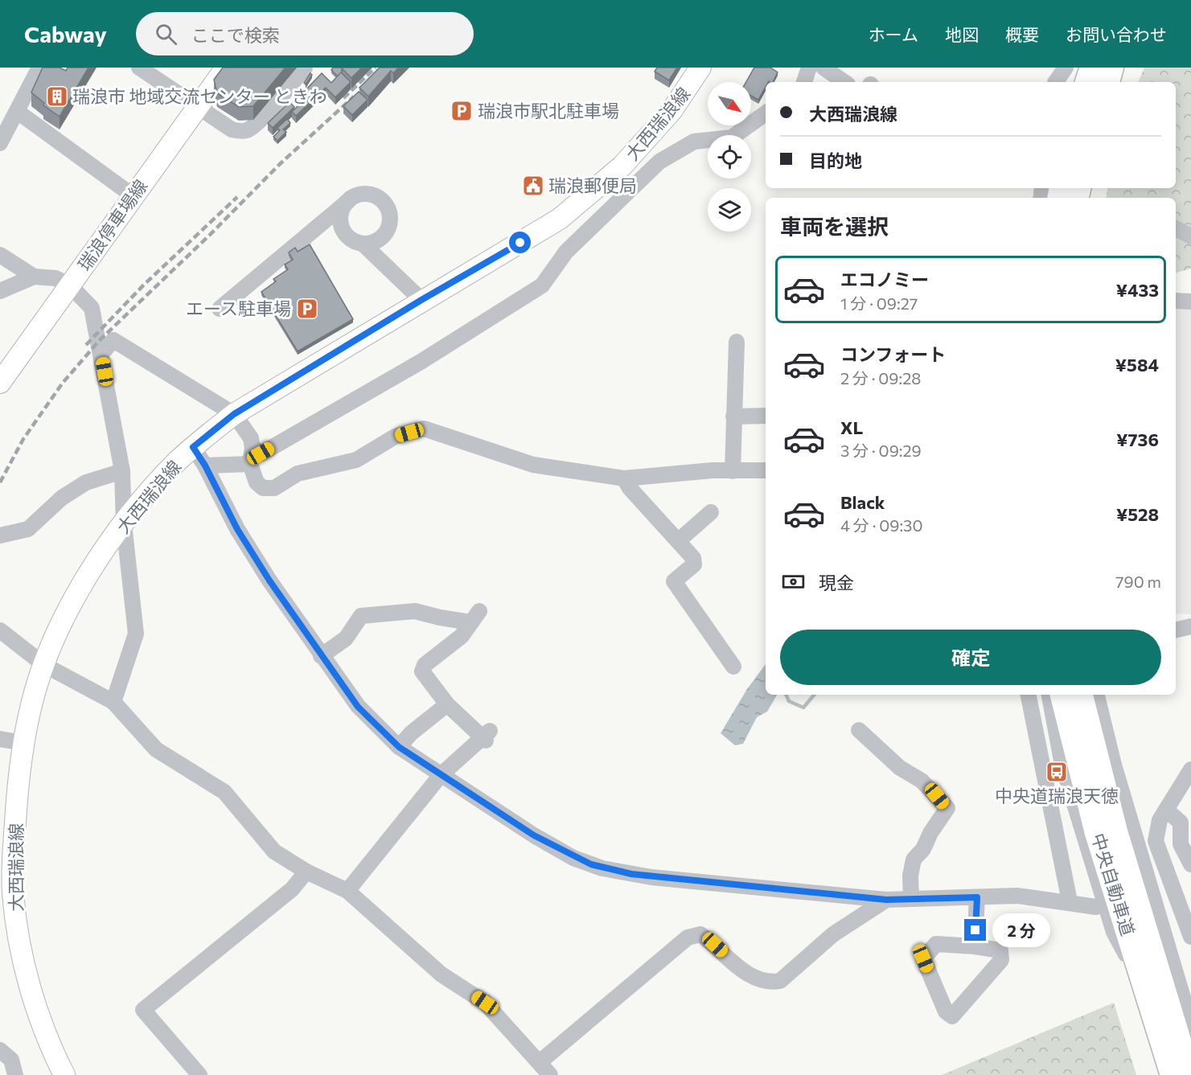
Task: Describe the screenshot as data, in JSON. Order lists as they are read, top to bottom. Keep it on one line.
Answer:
{"streets":{"highway":["中央自動車道"],"main road":["大西瑞浪線","瑞浪停車場線"]},"places":{"building":["瑞浪市 地域交流センター ときわ"],"parking":["瑞浪市駅北駐車場","エース駐車場"],"public building":["瑞浪郵便局"],"bus stop":["中央道瑞浪天徳"]},"north":"bottom right","page":{"header":"Cabway","search":"ここで検索","nav":["ホーム","地図","概要","お問い合わせ"],"banner":["大西瑞浪線","目的地"],"heading":"車両を選択","list":[{"name":"エコノミー","note":"1 分 · 09:27","value":"¥433"},{"name":"コンフォート","note":"2 分 · 09:28","value":"¥584"},{"name":"XL","note":"3 分 · 09:29","value":"¥736"},{"name":"Black","note":"4 分 · 09:30","value":"¥528"}],"pay":["現金","790 m"],"buttons":"確定","bubble":"2 分"}}
